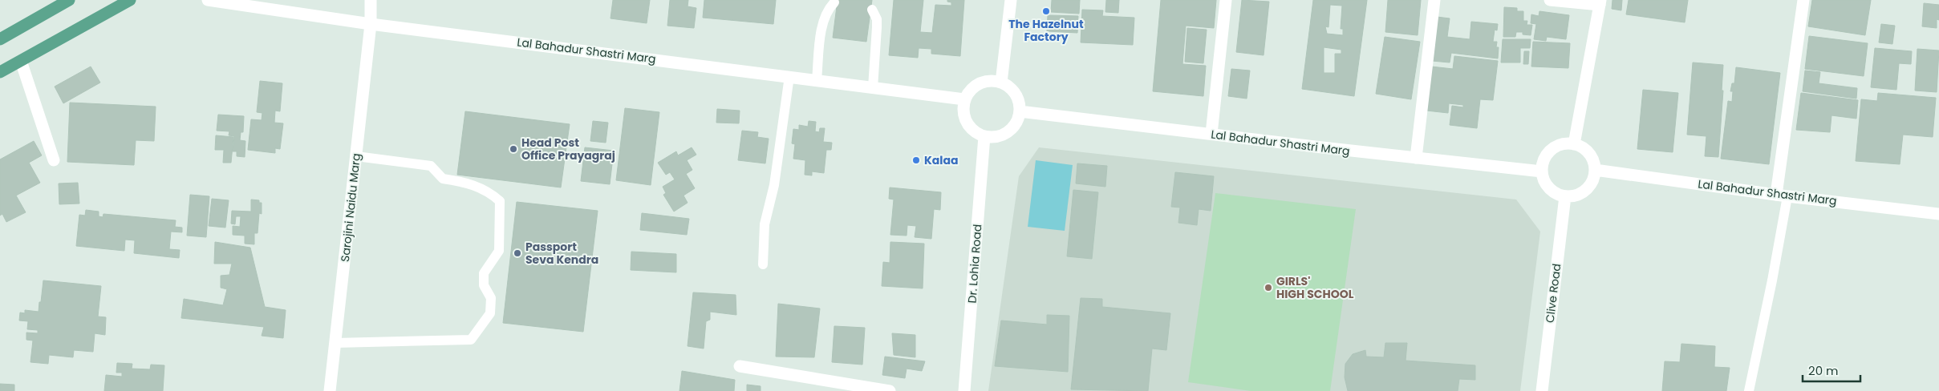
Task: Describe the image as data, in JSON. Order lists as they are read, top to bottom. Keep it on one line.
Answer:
{"streets":{"street":["Lal Bahadur Shastri Marg","Sarojini Naidu Marg","Dr. Lohia Road","Clive Road"]},"crossings":[["Lal Bahadur Shastri Marg","Sarojini Naidu Marg"],["Lal Bahadur Shastri Marg","Dr. Lohia Road"],["Lal Bahadur Shastri Marg","Clive Road"]],"places":["The Hazelnut Factory","Head Post Office Prayagraj","Kalaa","Passport Seva Kendra","GIRLS' HIGH SCHOOL"],"scale_bar":"20 m"}
